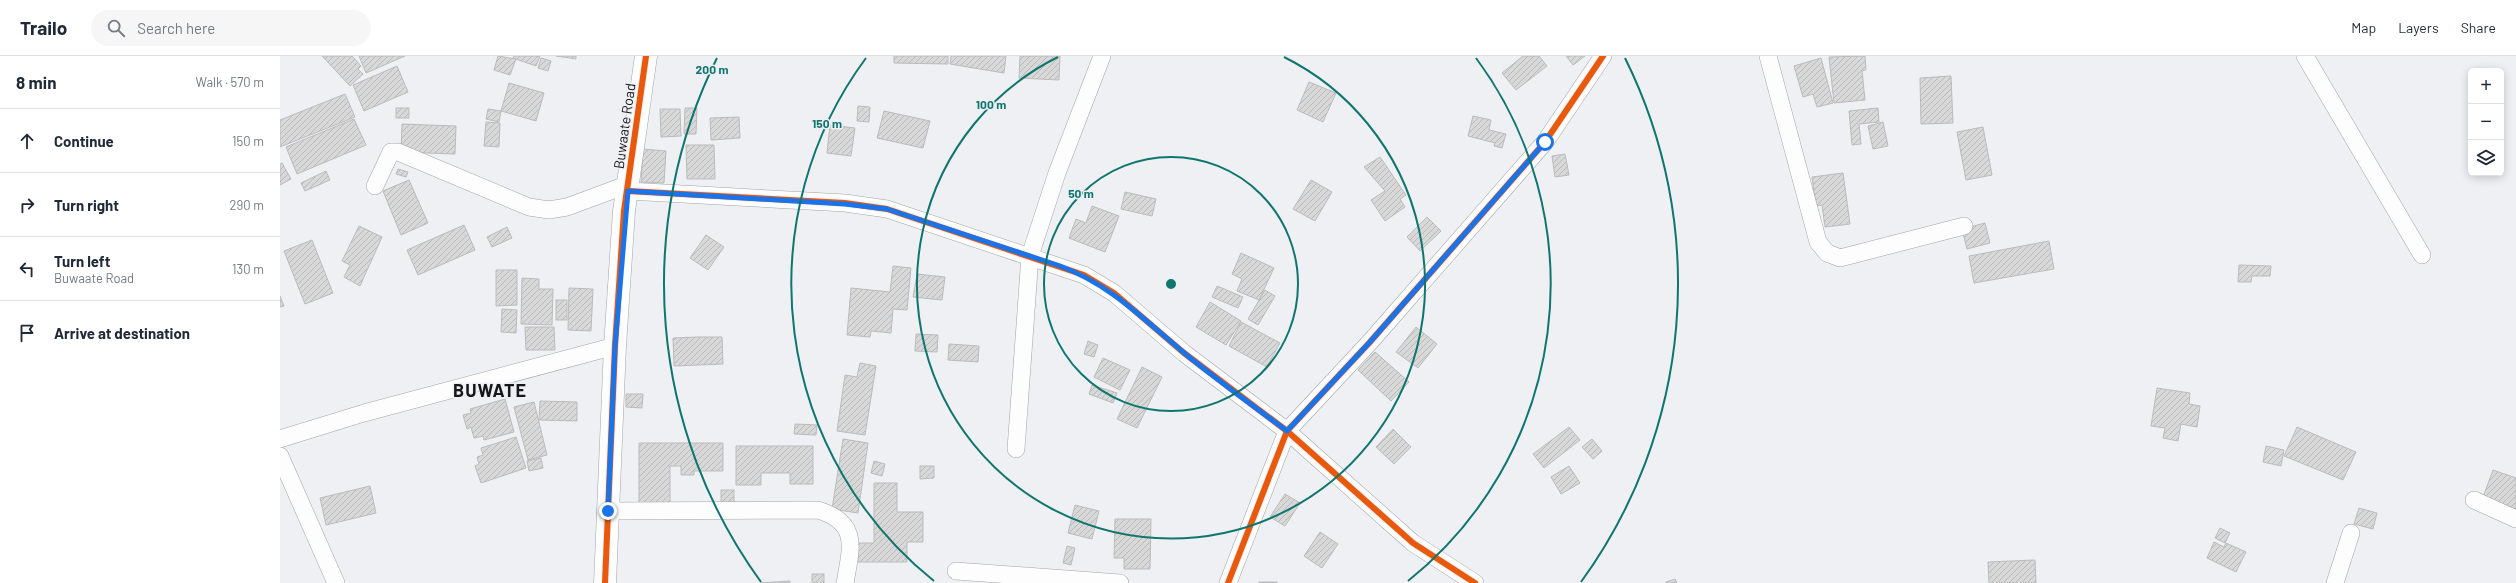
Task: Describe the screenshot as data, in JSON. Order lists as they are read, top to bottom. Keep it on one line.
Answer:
{"streets":{"street":["Buwaate Road"]},"districts":["BUWATE"],"page":{"header":"Trailo","search":"Search here","nav":["Map","Layers","Share"],"heading":["8 min","Walk · 570 m"],"map_buttons":["+","−"],"list":[["Continue","150 m"],["Turn right","290 m"],["Turn left","Buwaate Road","130 m"],"Arrive at destination"]},"rings":["200 m","100 m","150 m","50 m"]}
